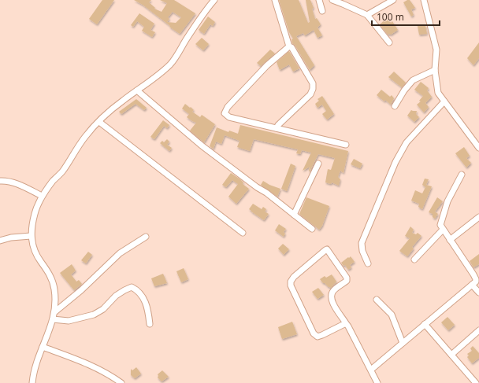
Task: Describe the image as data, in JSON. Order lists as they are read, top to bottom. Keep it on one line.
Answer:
{"scale_bar":"100 m"}
